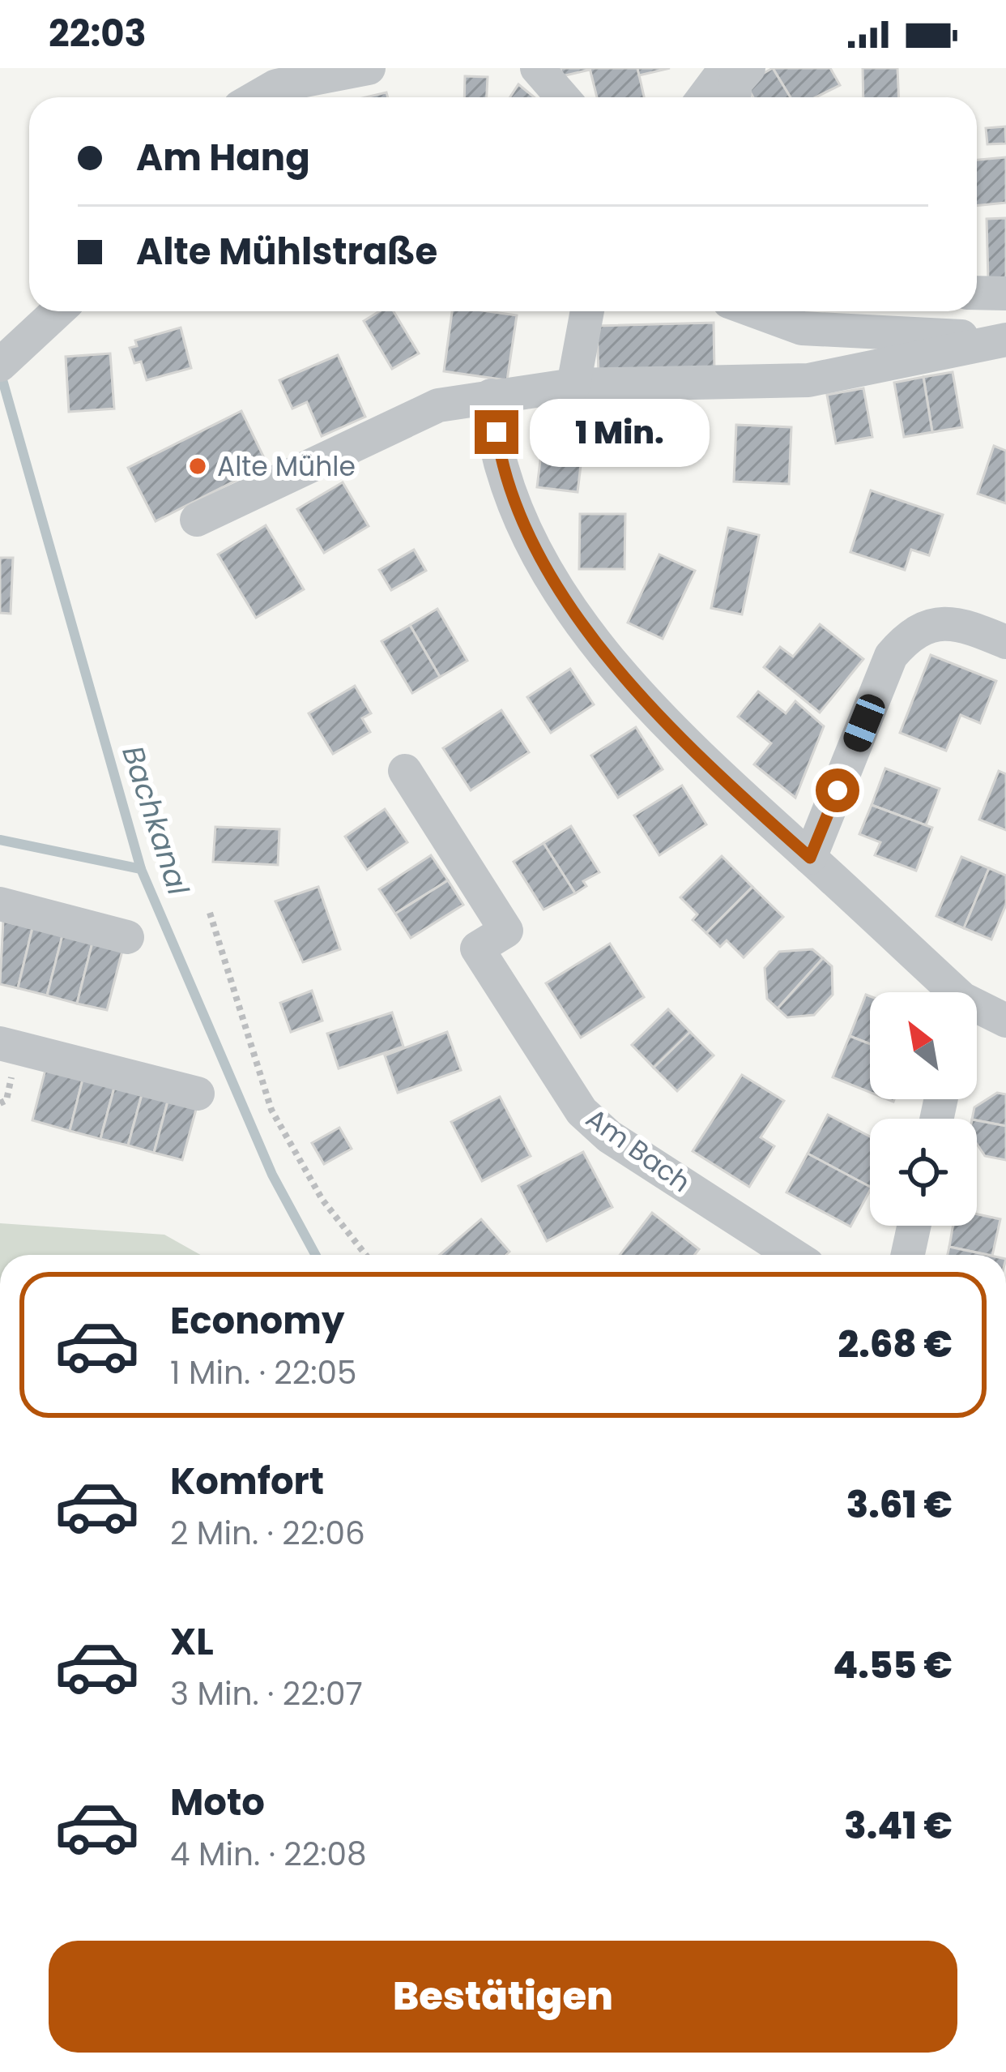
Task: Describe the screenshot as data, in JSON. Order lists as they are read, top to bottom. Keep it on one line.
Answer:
{"streets":{"street":["Am Bach"]},"water":["Bachkanal"],"places":["Alte Mühle"],"north":"top left","page":{"status":"22:03","banner":["Am Hang","Alte Mühlstraße"],"bubble":"1 Min.","list":[{"name":"Economy","note":"1 Min. · 22:05","value":"2.68 €"},{"name":"Komfort","note":"2 Min. · 22:06","value":"3.61 €"},{"name":"XL","note":"3 Min. · 22:07","value":"4.55 €"},{"name":"Moto","note":"4 Min. · 22:08","value":"3.41 €"}],"buttons":"Bestätigen"}}
